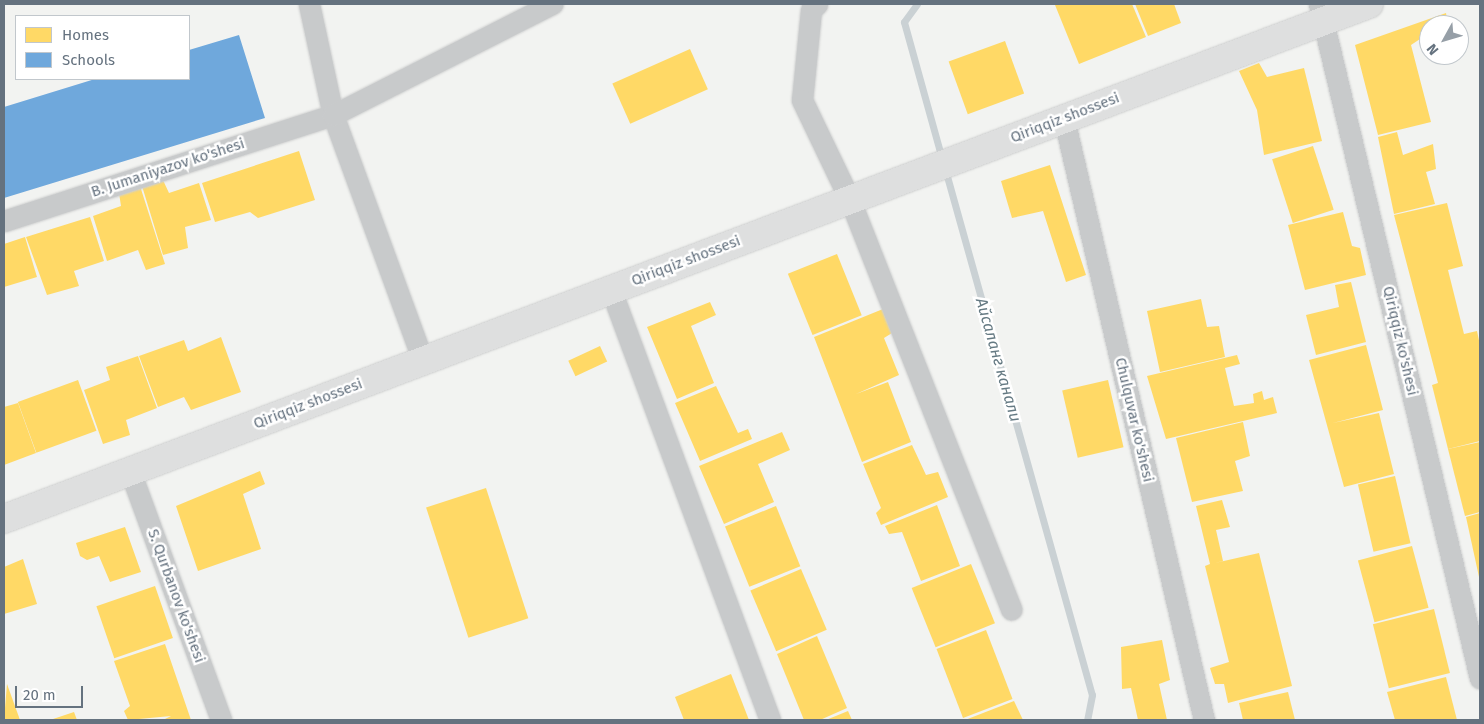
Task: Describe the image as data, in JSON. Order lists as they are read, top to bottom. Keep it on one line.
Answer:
{"streets":{"main road":["Qiriqqiz shossesi"],"street":["B. Jumaniyazov ko'shesi","Qiriqqiz ko'shesi","Chulquvar ko'shesi","S. Qurbanov ko'shesi"]},"crossings":[["Qiriqqiz shossesi","Qiriqqiz ko'shesi"],["Qiriqqiz shossesi","Chulquvar ko'shesi"],["Qiriqqiz shossesi","S. Qurbanov ko'shesi"]],"water":["Айсаланг канали"],"legend":["Homes","Schools"],"scale_bar":"20 m","north":"bottom left"}
